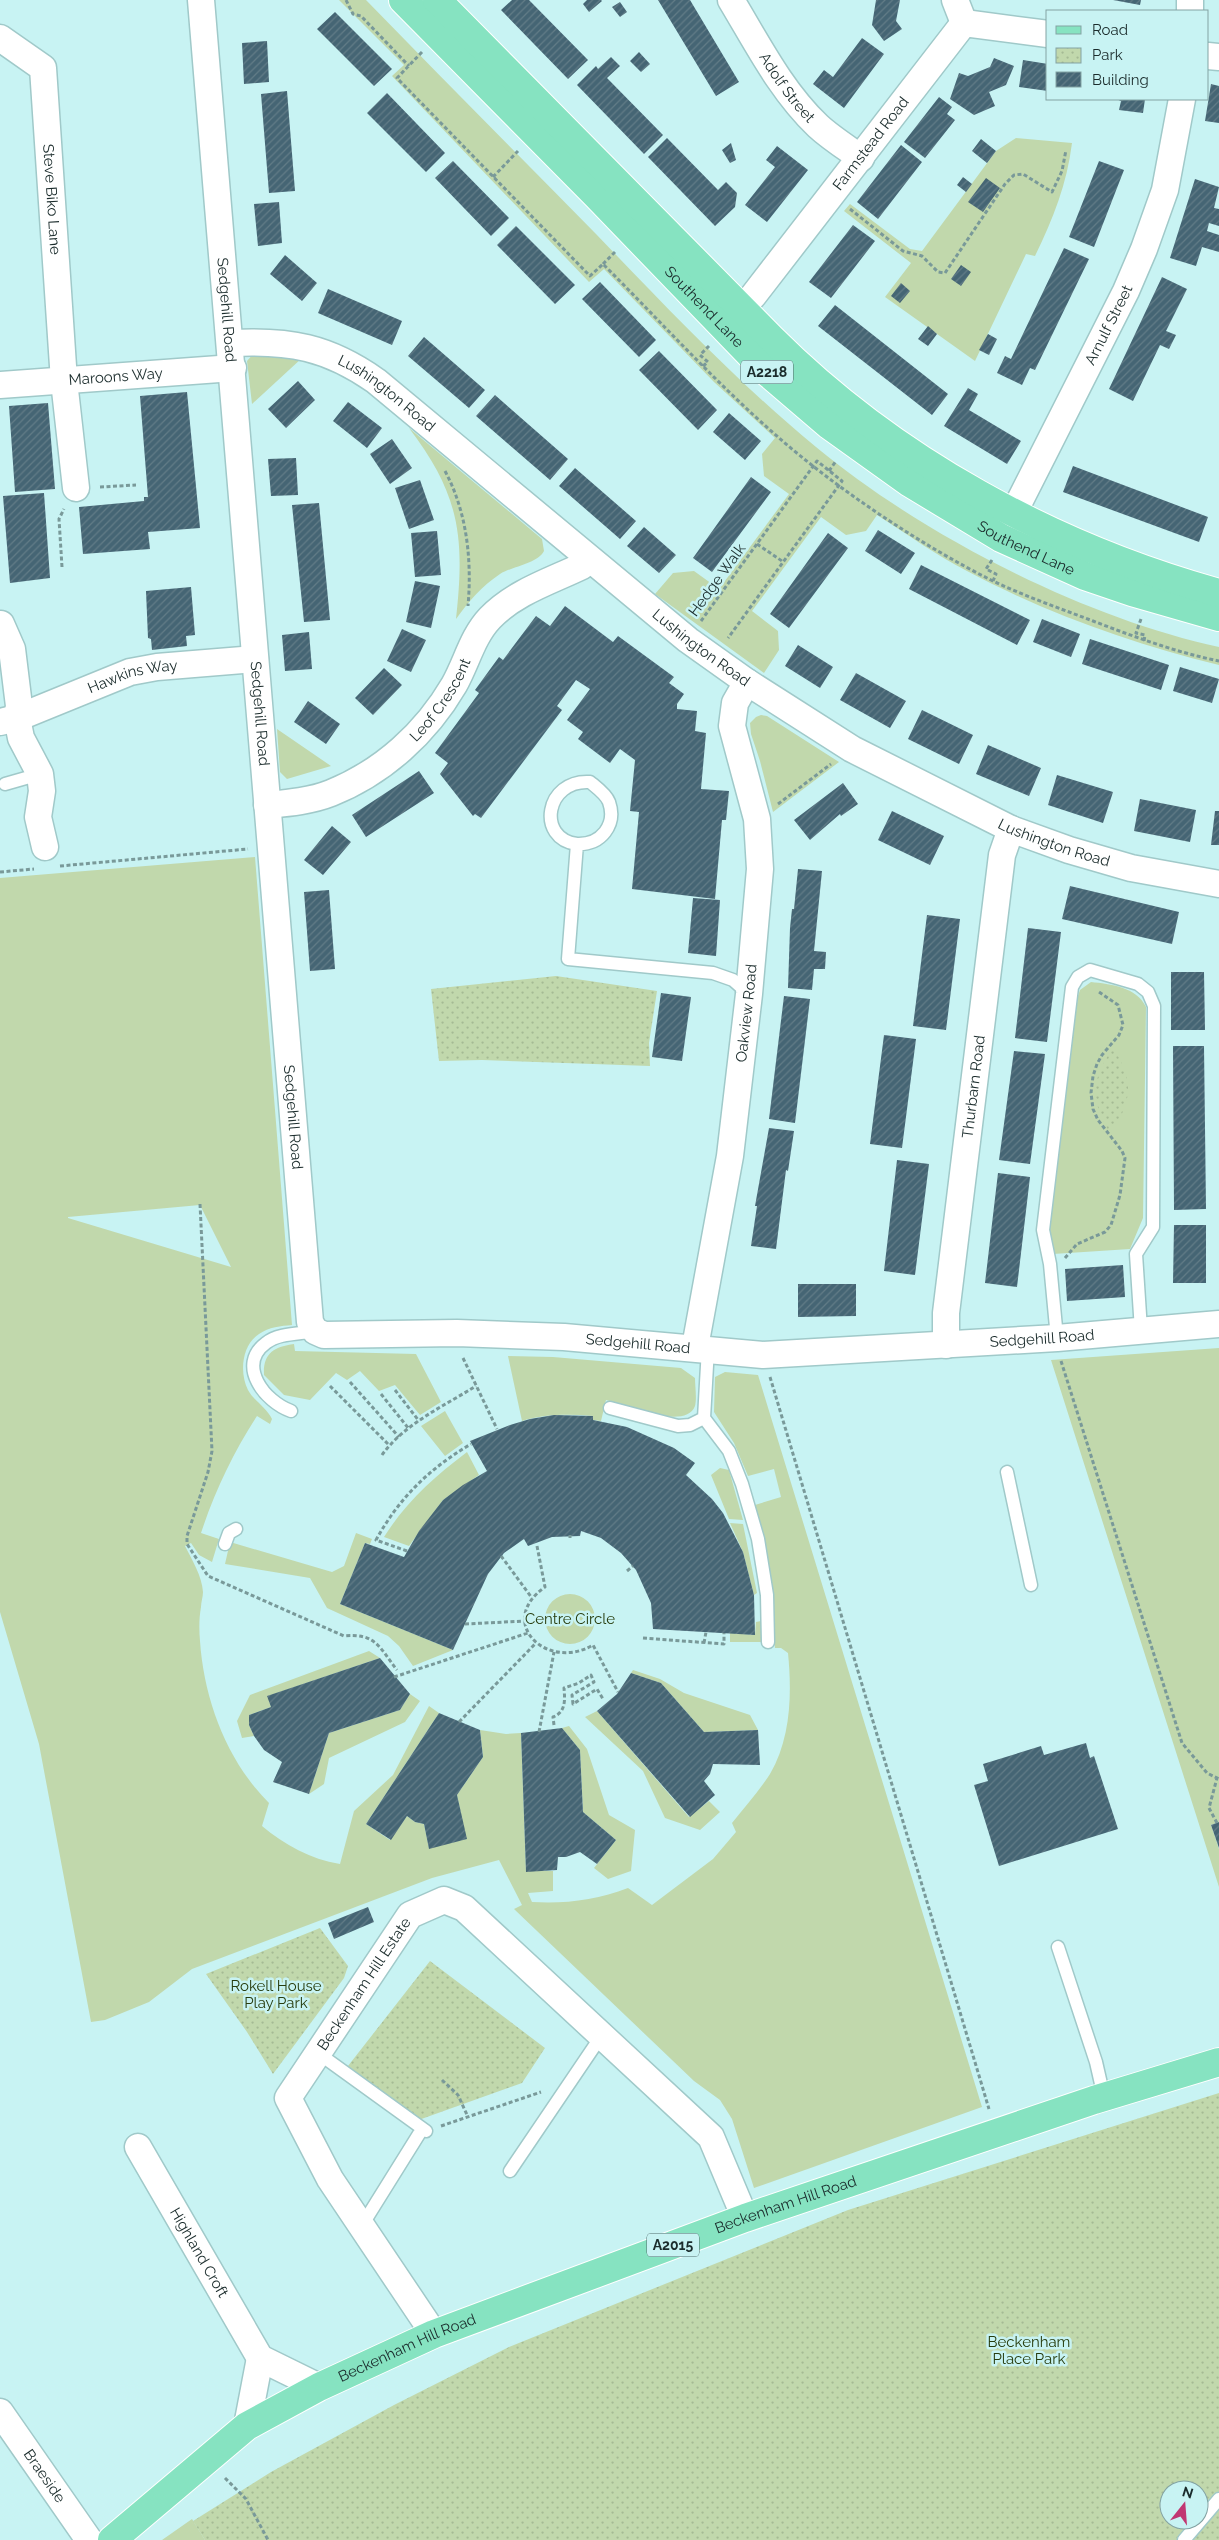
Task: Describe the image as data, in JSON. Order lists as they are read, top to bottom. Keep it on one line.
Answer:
{"streets":{"main road":["Southend Lane","A2218","Beckenham Hill Road","A2015"],"street":["Adolf Street","Farmstead Road","Steve Biko Lane","Sedgehill Road","Arnulf Street","Maroons Way","Lushington Road","Hawkins Way","Leof Crescent","Oakview Road","Thurbarn Road","Beckenham Hill Estate","Highland Croft","Braeside"],"path":["Hedge Walk"]},"crossings":[["Adolf Street","Farmstead Road"],["Farmstead Road","Southend Lane"],["Steve Biko Lane","Maroons Way"],["Southend Lane","Arnulf Street"],["Sedgehill Road","Maroons Way"],["Sedgehill Road","Lushington Road"],["Sedgehill Road","Hawkins Way"],["Sedgehill Road","Leof Crescent"],["Sedgehill Road","Oakview Road"],["Sedgehill Road","Thurbarn Road"],["Maroons Way","Lushington Road"],["Lushington Road","Leof Crescent"],["Lushington Road","Oakview Road"],["Lushington Road","Thurbarn Road"],["Beckenham Hill Estate","Beckenham Hill Road"]],"parks":["Centre Circle","Rokell House Play Park","Beckenham Place Park"],"legend":["Road","Park","Building"],"north":"top"}
